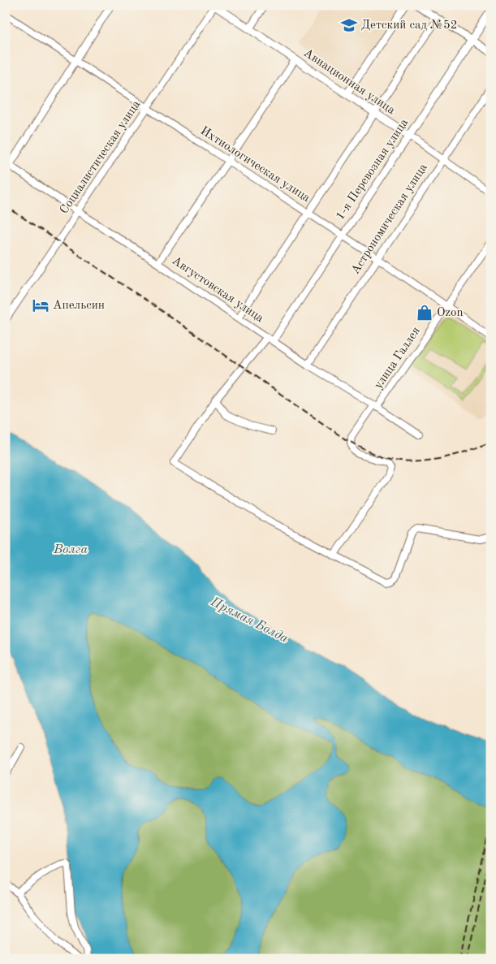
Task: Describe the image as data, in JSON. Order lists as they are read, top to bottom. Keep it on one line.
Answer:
{"streets":{"main road":["Авиационная улица","1-я Перевозная улица"],"street":["Социалистическая улица","Ихтиологическая улица","Астрономическая улица","Августовская улица","улица Галлея"]},"crossings":[["Авиационная улица","Социалистическая улица"],["Авиационная улица","1-я Перевозная улица"],["Авиационная улица","Астрономическая улица"],["Социалистическая улица","Ихтиологическая улица"],["Социалистическая улица","Августовская улица"],["Ихтиологическая улица","1-я Перевозная улица"],["Ихтиологическая улица","Астрономическая улица"],["Ихтиологическая улица","улица Галлея"],["1-я Перевозная улица","Августовская улица"],["1-я Перевозная улица","улица Галлея"],["Астрономическая улица","Августовская улица"],["Августовская улица","улица Галлея"]],"water":["Волга","Прямая Болда"],"places":{"school or university":["Детский сад №52"],"hotel":["Апельсин"],"shop":["Ozon"]}}
